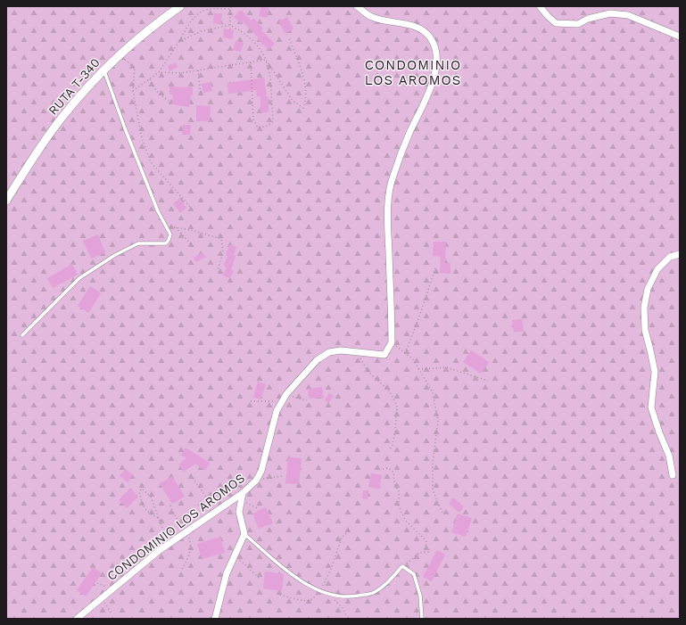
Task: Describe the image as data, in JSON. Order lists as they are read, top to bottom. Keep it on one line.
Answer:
{"streets":{"street":["RUTA T-340","CONDOMINIO LOS AROMOS"]},"districts":["CONDOMINIO LOS AROMOS"]}
